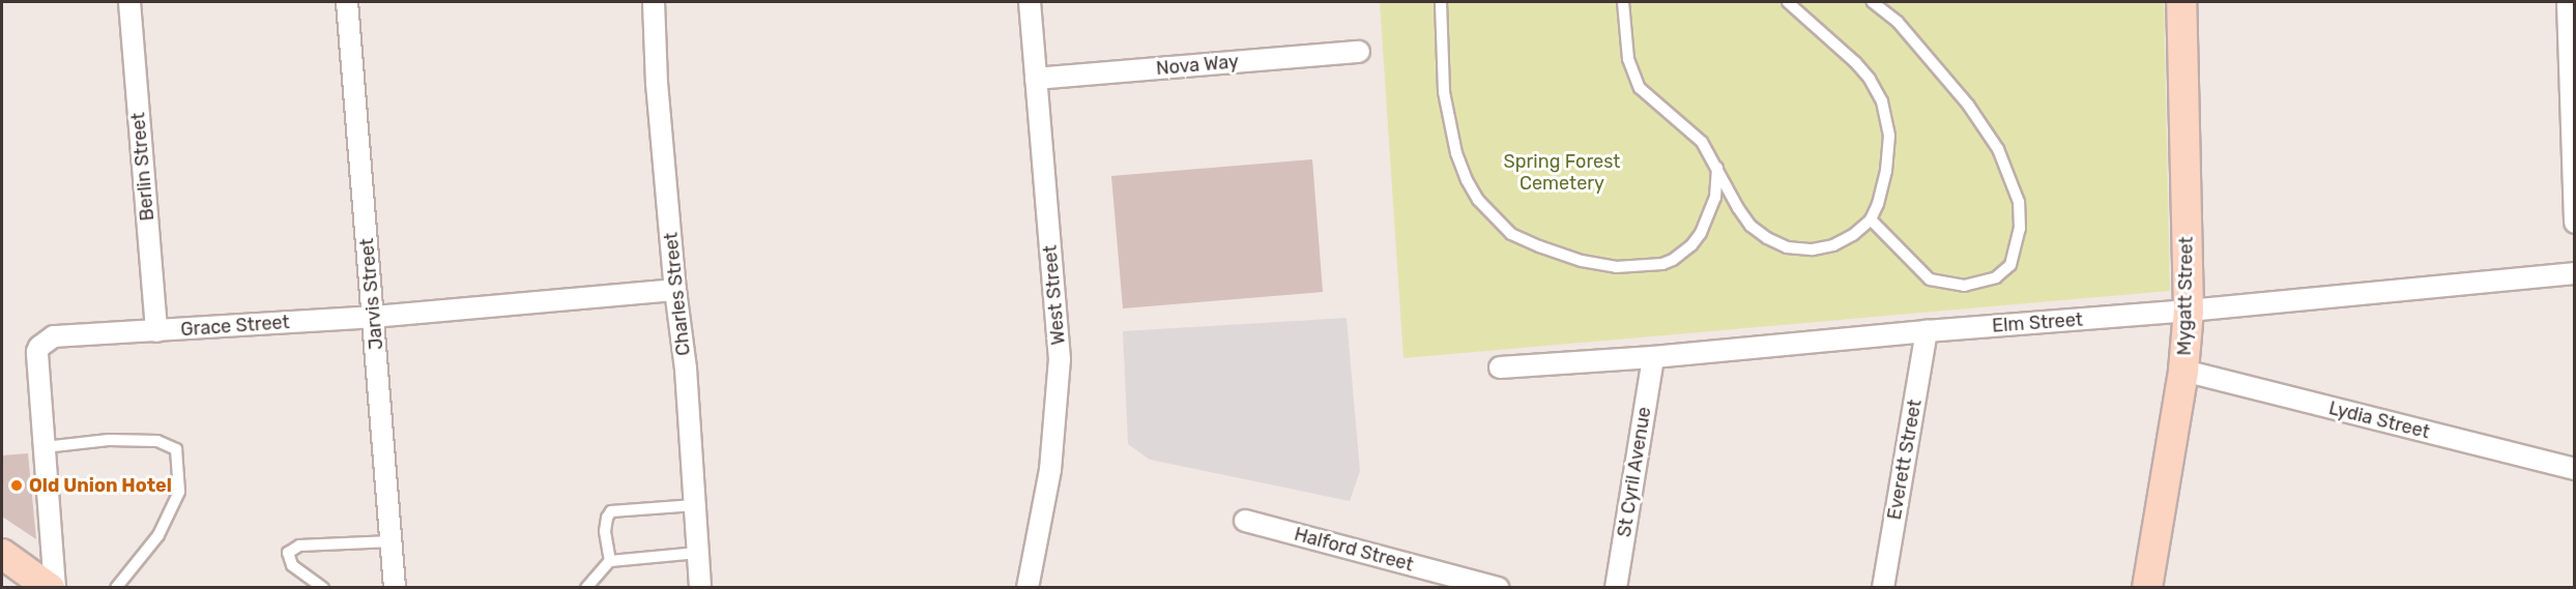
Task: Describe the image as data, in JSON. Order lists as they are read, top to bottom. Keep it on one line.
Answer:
{"streets":{"street":["Nova Way","Berlin Street","Jarvis Street","Charles Street","West Street","Mygatt Street","Elm Street","Grace Street","Lydia Street","Everett Street","St Cyril Avenue","Halford Street"]},"crossings":[["Nova Way","West Street"],["Berlin Street","Grace Street"],["Jarvis Street","Grace Street"],["Charles Street","Grace Street"],["Mygatt Street","Elm Street"],["Mygatt Street","Lydia Street"],["Elm Street","Everett Street"],["Elm Street","St Cyril Avenue"]],"parks":["Spring Forest Cemetery"],"places":["Old Union Hotel"]}
